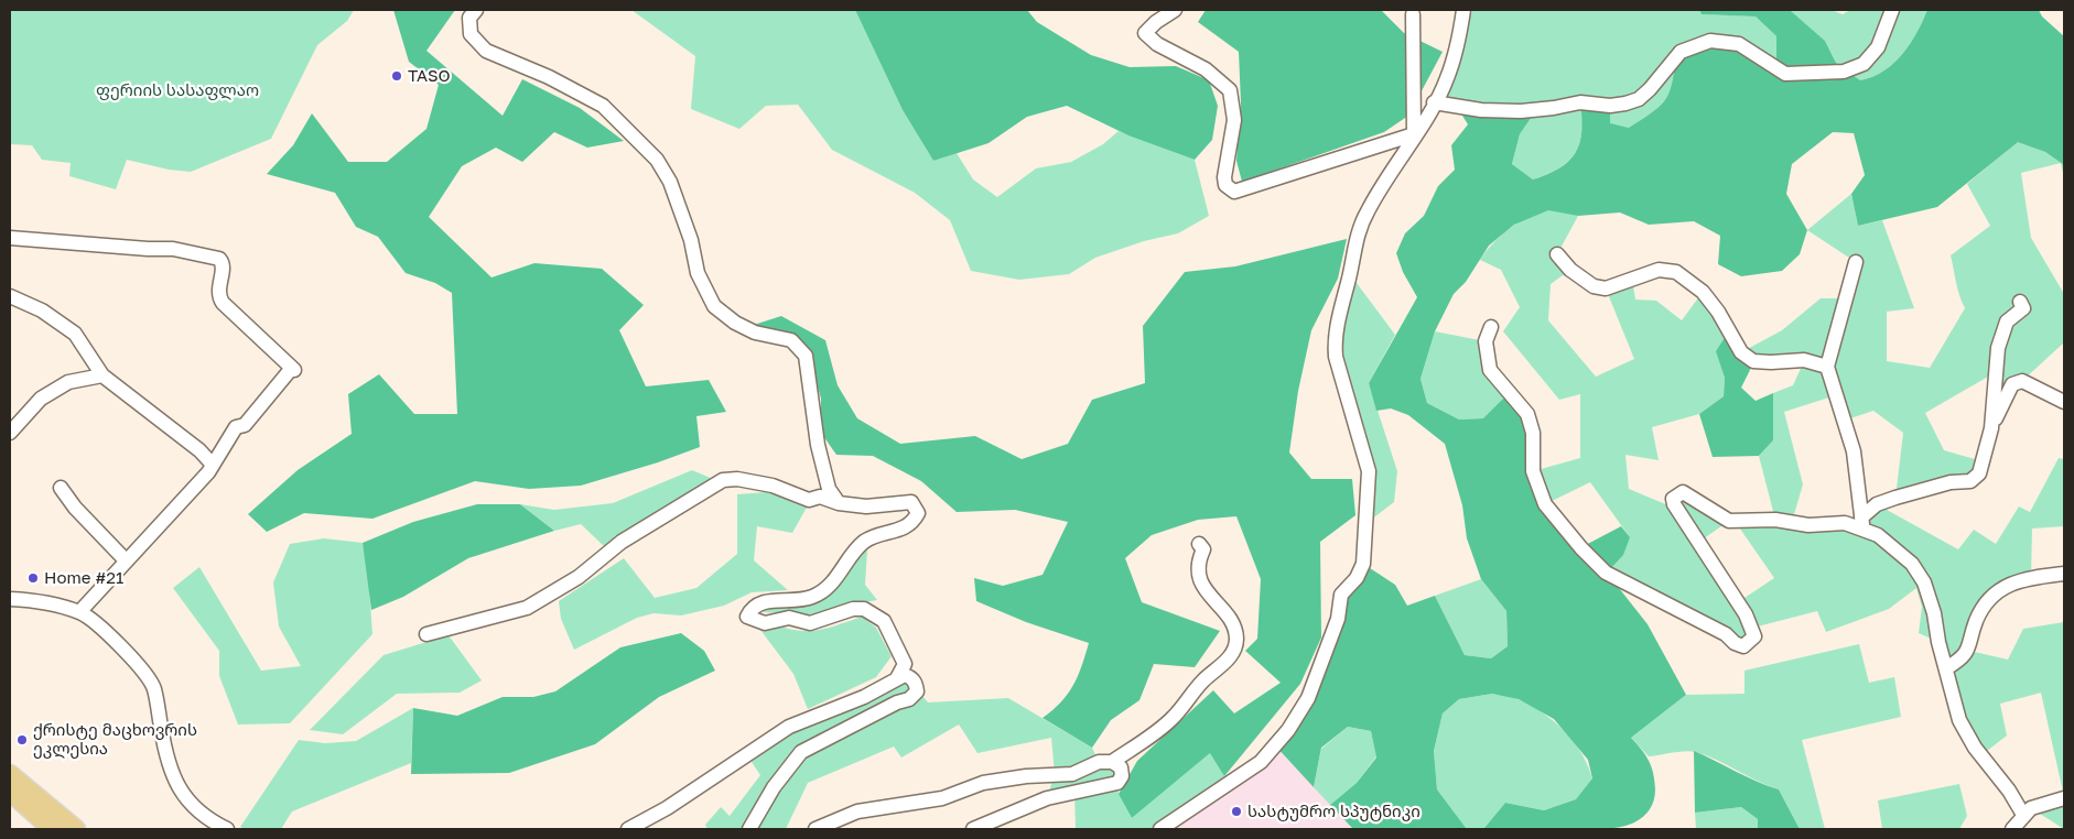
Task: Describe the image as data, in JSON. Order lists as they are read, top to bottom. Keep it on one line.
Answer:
{"parks":["ფერიის სასაფლაო"],"places":["TASO","Home #21","ქრისტე მაცხოვრის ეკლესია","სასტუმრო სპუტნიკი"]}
